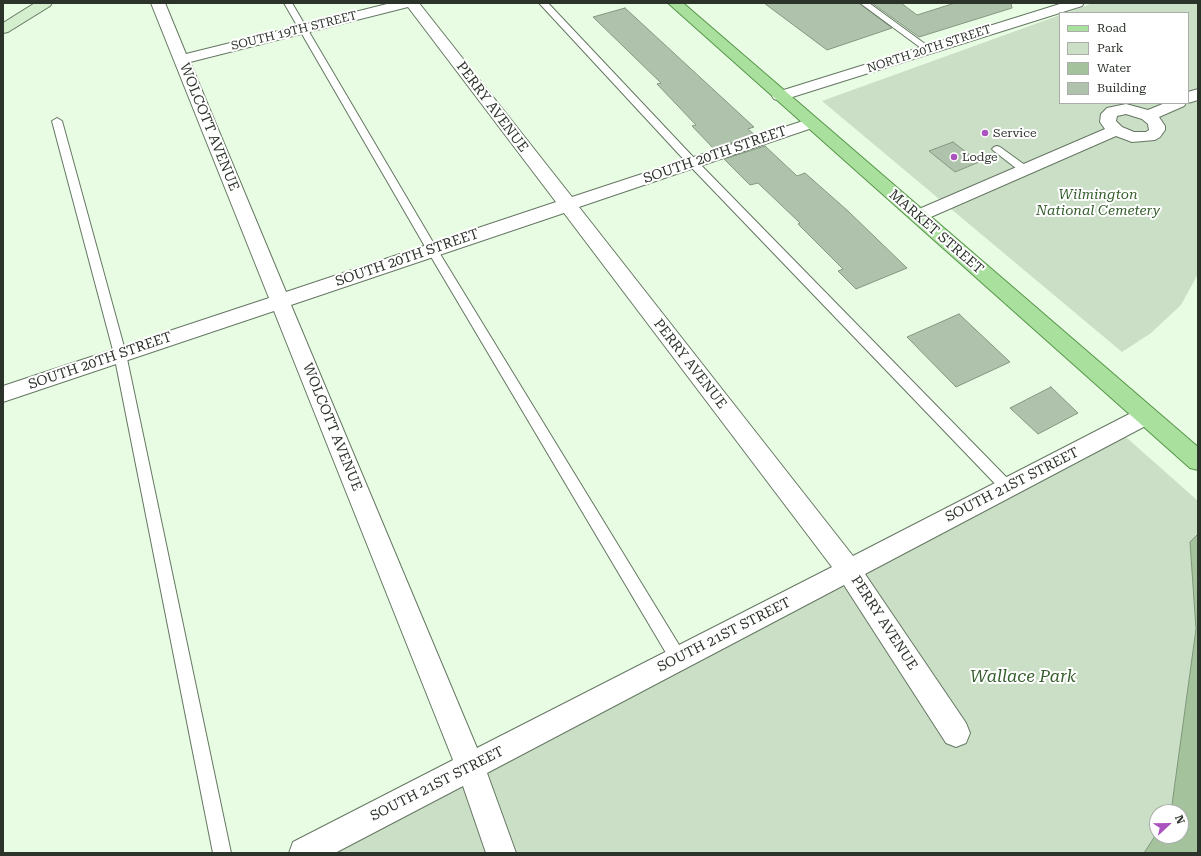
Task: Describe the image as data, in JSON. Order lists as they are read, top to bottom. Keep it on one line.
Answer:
{"streets":{"main road":["MARKET STREET"],"street":["SOUTH 19TH STREET","NORTH 20TH STREET","PERRY AVENUE","WOLCOTT AVENUE","SOUTH 20TH STREET","SOUTH 21ST STREET"]},"crossings":[["SOUTH 19TH STREET","WOLCOTT AVENUE"],["NORTH 20TH STREET","MARKET STREET"],["PERRY AVENUE","SOUTH 20TH STREET"],["PERRY AVENUE","SOUTH 21ST STREET"],["WOLCOTT AVENUE","SOUTH 20TH STREET"],["WOLCOTT AVENUE","SOUTH 21ST STREET"],["SOUTH 20TH STREET","MARKET STREET"],["MARKET STREET","SOUTH 21ST STREET"]],"parks":["Wilmington National Cemetery","Wallace Park"],"places":["Service","Lodge"],"legend":["Road","Park","Water","Building"],"north":"right"}
